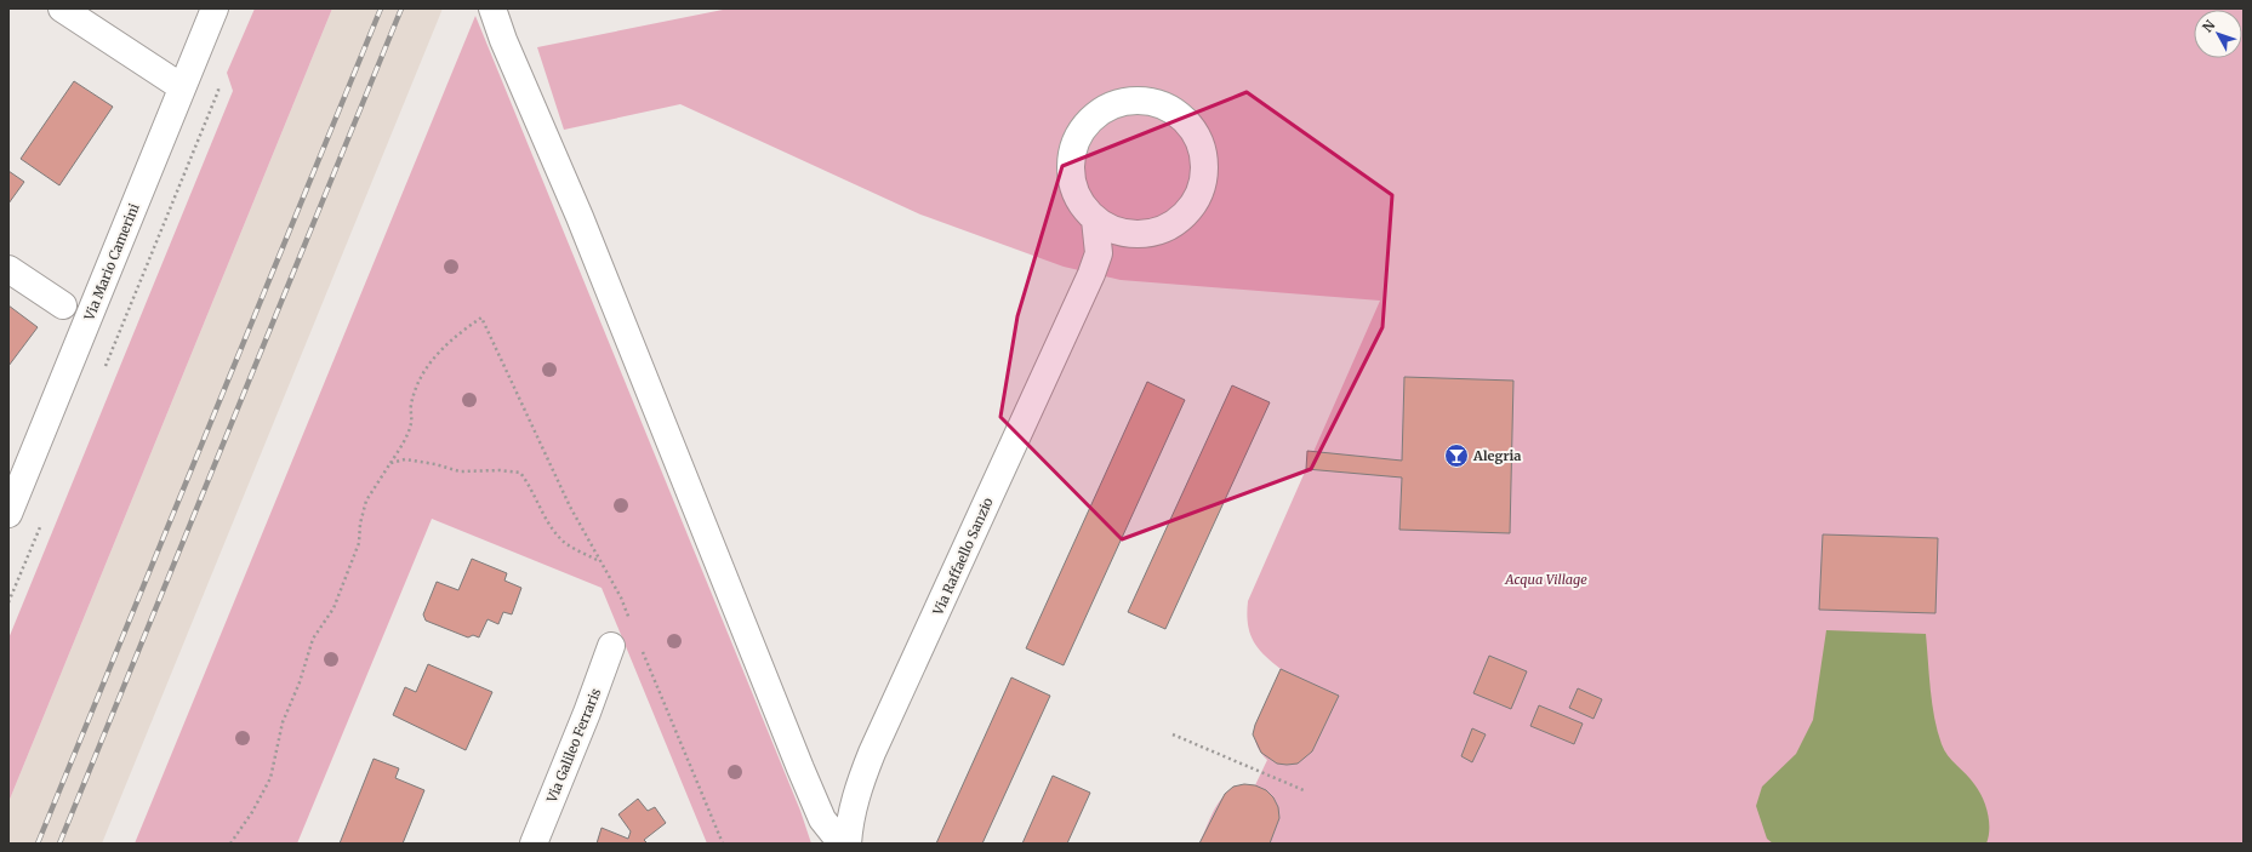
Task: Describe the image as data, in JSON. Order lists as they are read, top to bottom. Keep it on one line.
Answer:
{"streets":{"street":["Via Mario Camerini","Via Raffaello Sanzio","Via Galileo Ferraris"]},"parks":["Acqua Village"],"places":{"bar":["Alegria"]},"north":"top left"}
